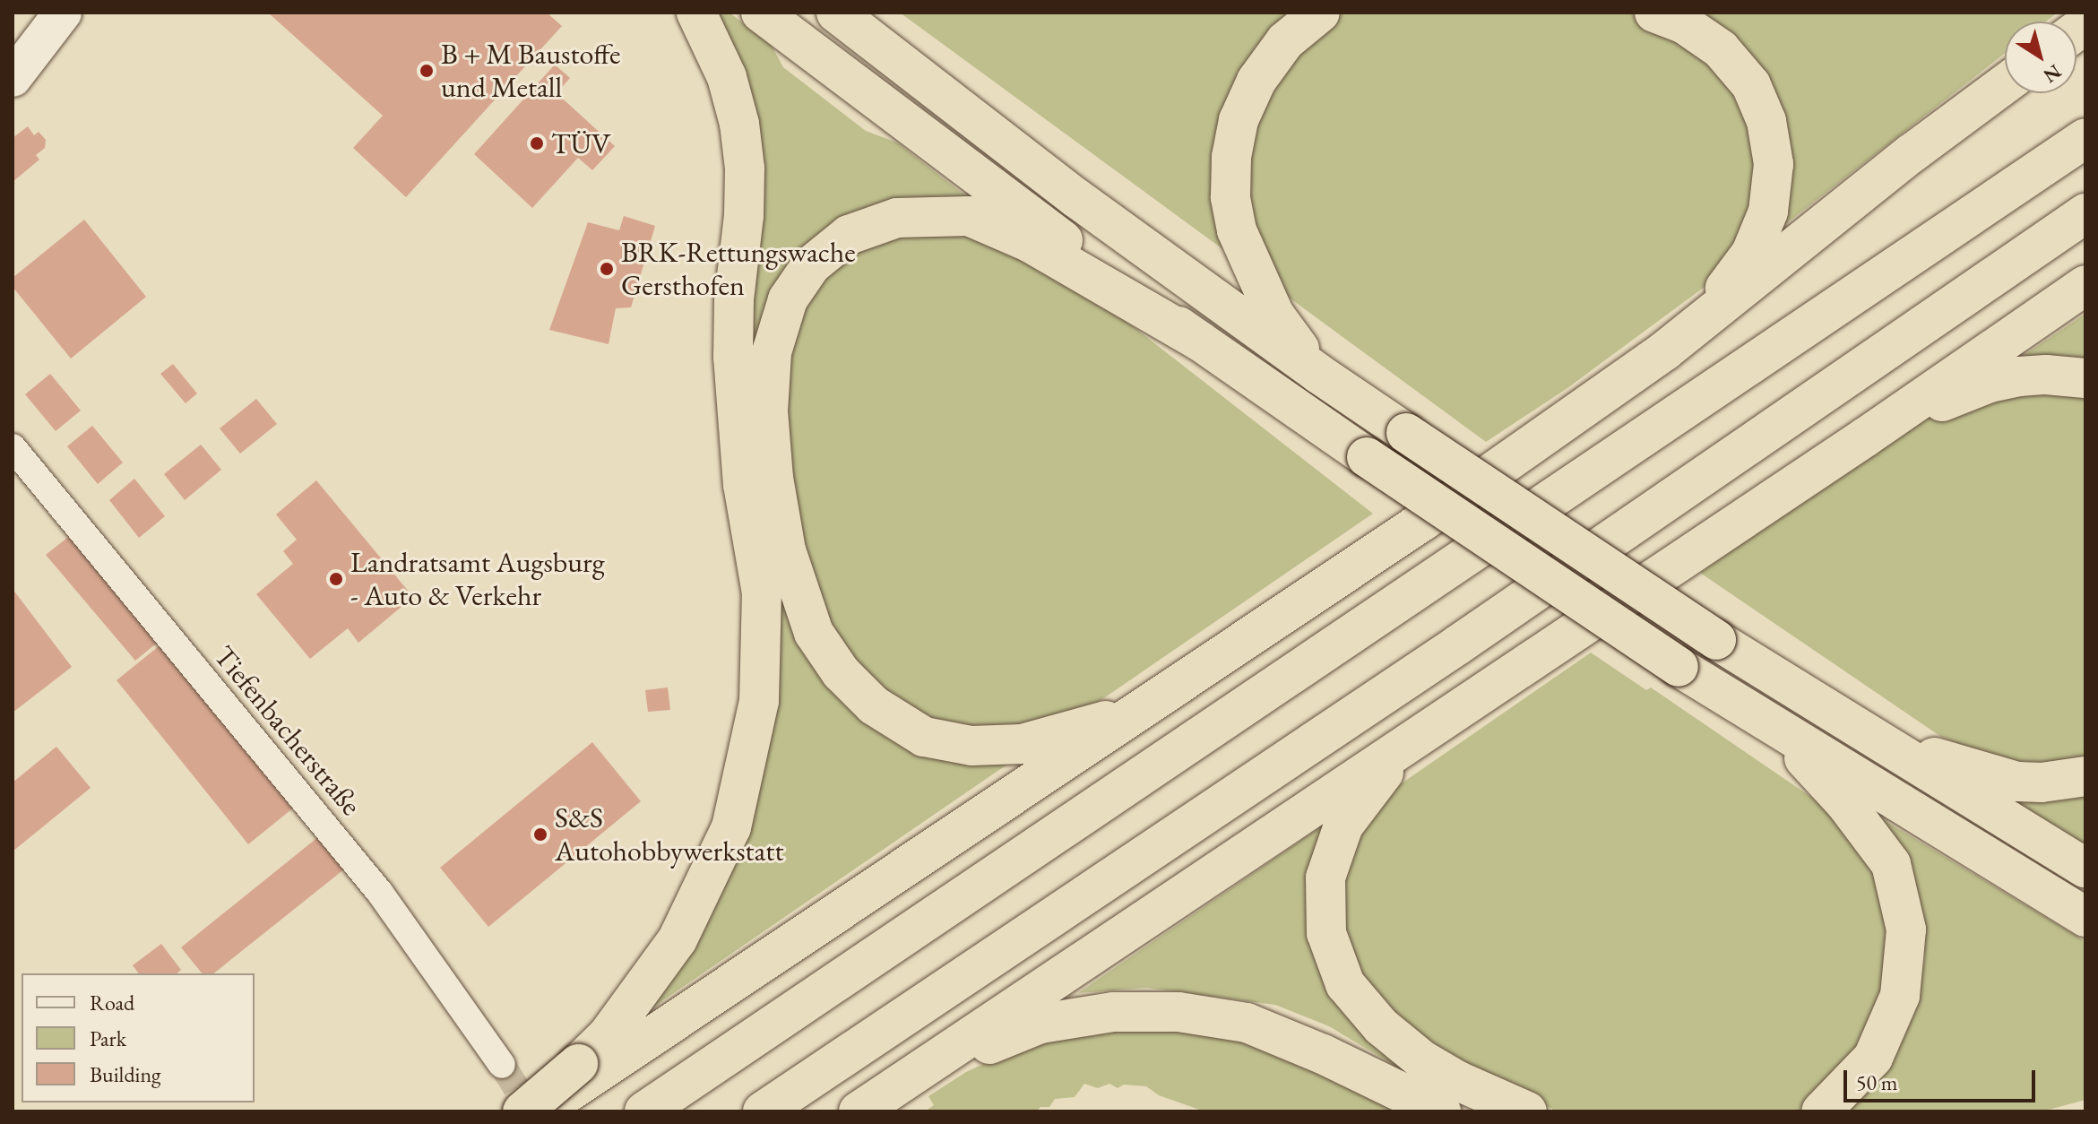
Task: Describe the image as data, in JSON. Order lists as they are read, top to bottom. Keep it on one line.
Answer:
{"streets":{"street":["Tiefenbacherstraße"]},"places":["B + M Baustoffe und Metall","TÜV","BRK-Rettungswache Gersthofen","Landratsamt Augsburg - Auto & Verkehr","S&S Autohobbywerkstatt"],"legend":["Road","Park","Building"],"scale_bar":"50 m","north":"bottom right"}
